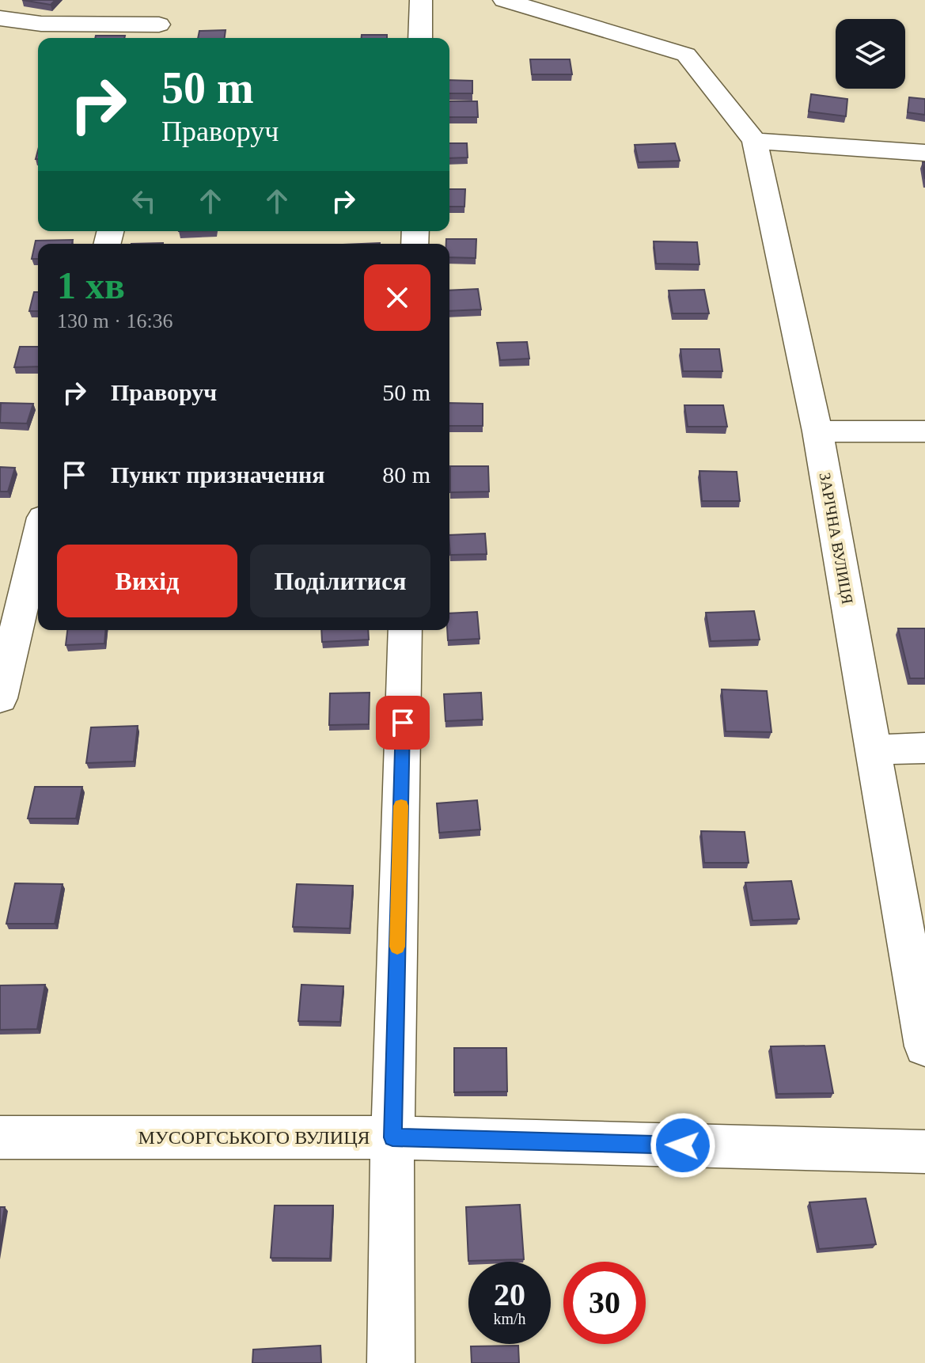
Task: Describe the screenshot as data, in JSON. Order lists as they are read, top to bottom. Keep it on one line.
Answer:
{"streets":{"street":["ЗАРІЧНА ВУЛИЦЯ","МУСОРГСЬКОГО ВУЛИЦЯ"]},"page":{"turn":["50 m","Праворуч"],"heading":["1 хв","130 m · 16:36"],"list":[{"name":"Праворуч","value":"50 m"},{"name":"Пункт призначення","value":"80 m"}],"buttons":["Вихід","Поділитися"],"speed":"20 km/h","limit":"30"}}
